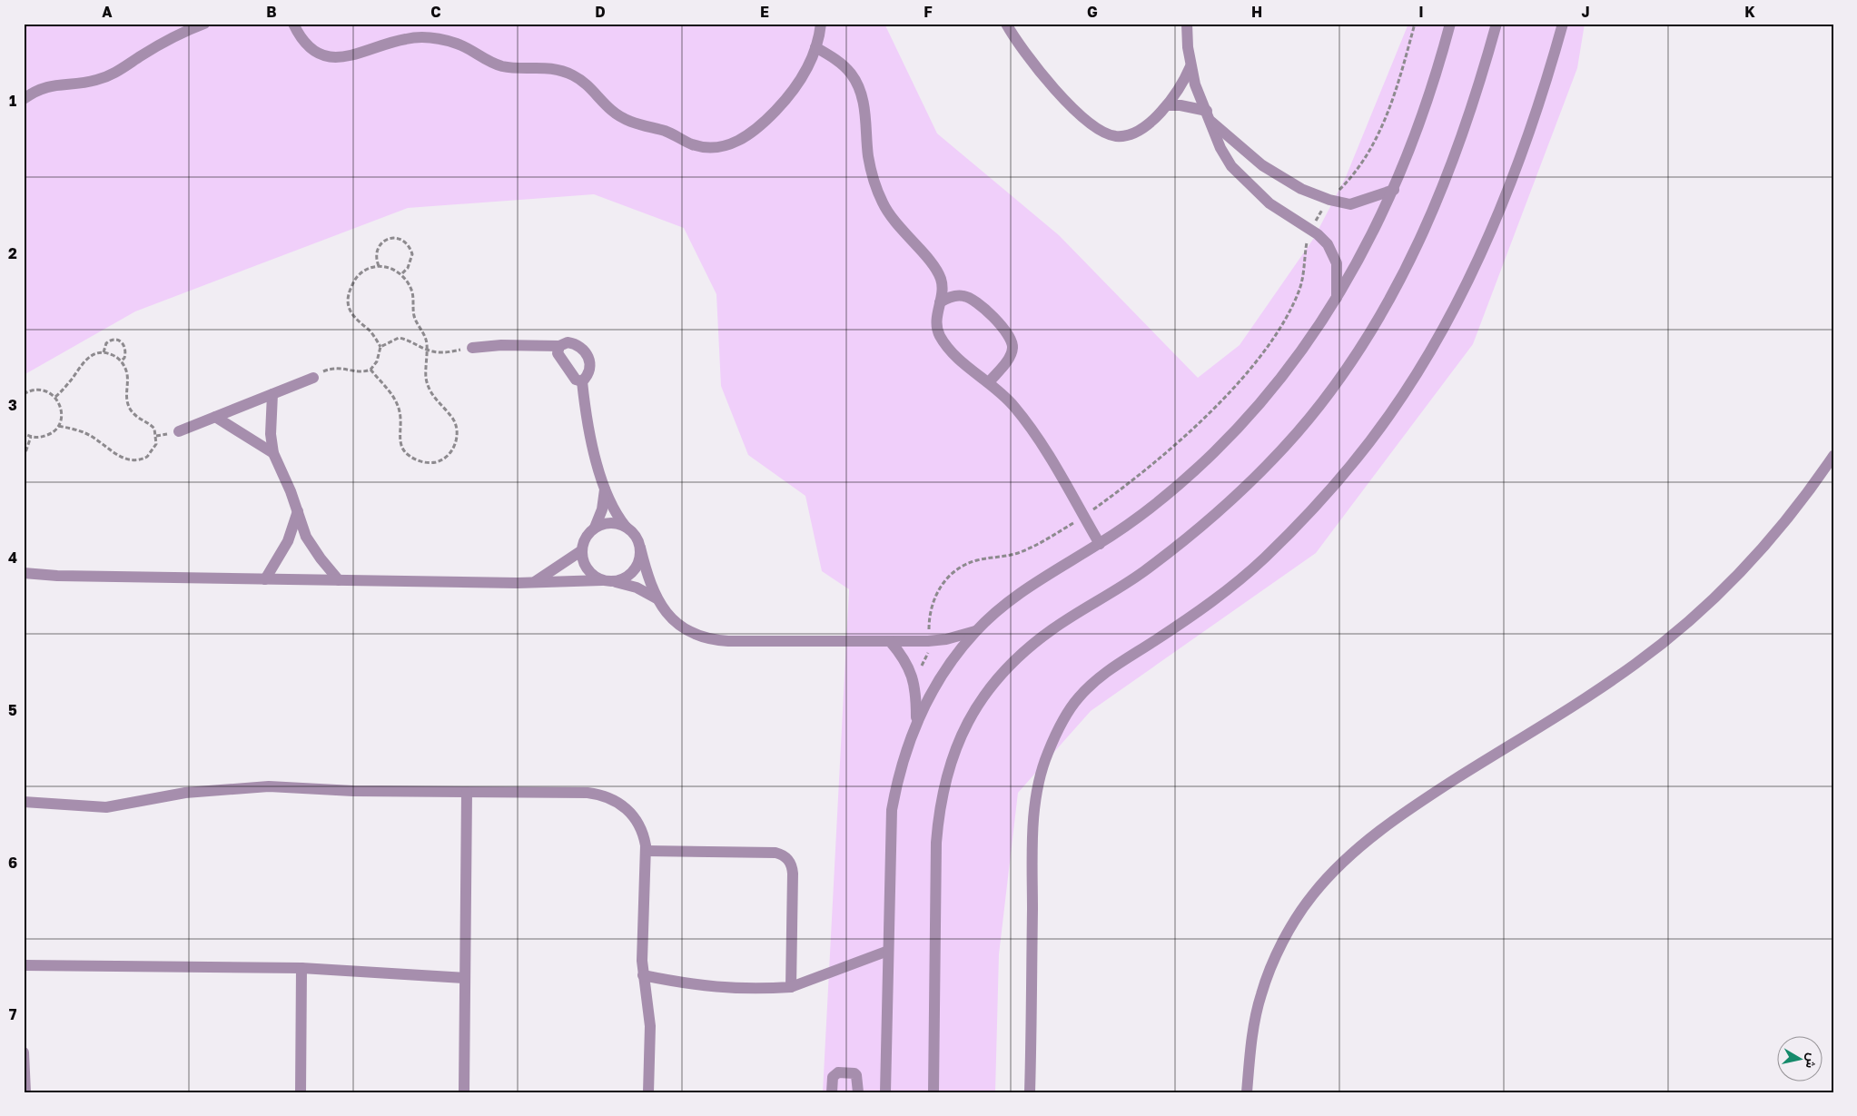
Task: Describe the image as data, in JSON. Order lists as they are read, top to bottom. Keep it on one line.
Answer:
{"north":"right","grid":{"columns":["A","B","C","D","E","F","G","H","I","J","K"],"rows":["1","2","3","4","5","6","7"]}}
